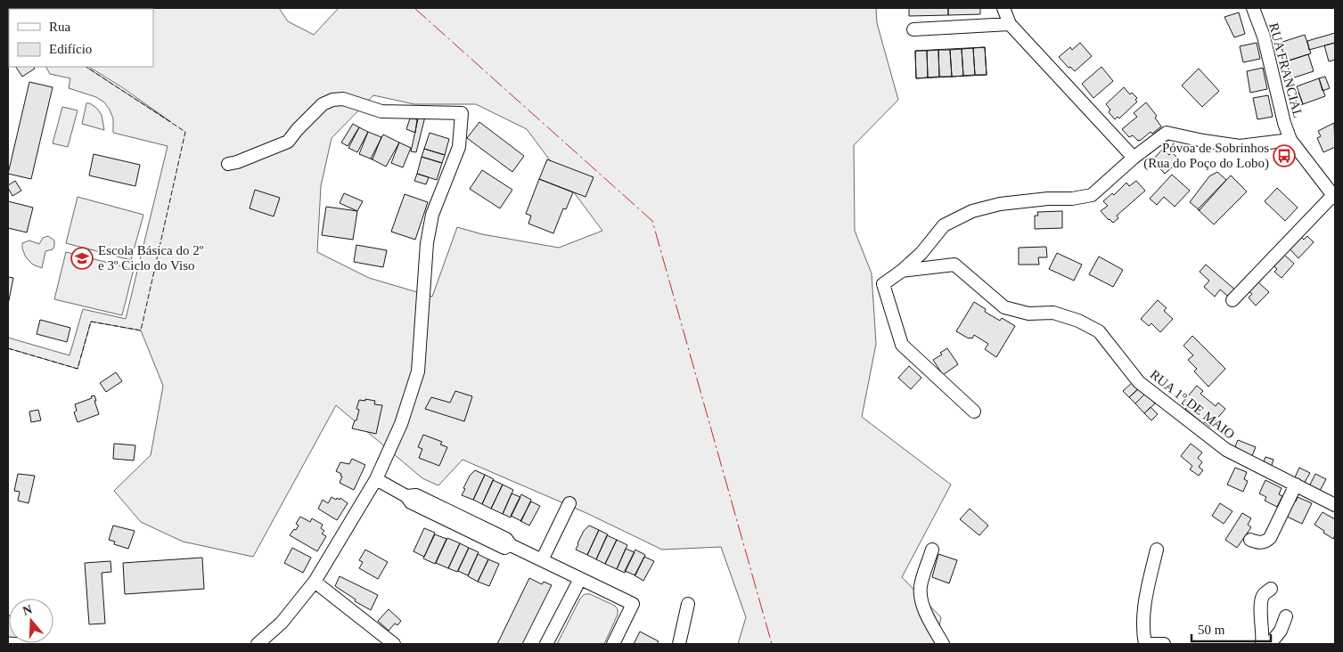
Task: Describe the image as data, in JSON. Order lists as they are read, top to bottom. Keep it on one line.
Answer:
{"streets":{"street":["RUA FRANCIAL","RUA 1° DE MAIO"]},"places":{"bus stop":["Póvoa de Sobrinhos (Rua do Poço do Lobo)"],"school or university":["Escola Básica do 2º e 3º Ciclo do Viso"]},"legend":["Rua","Edifício"],"scale_bar":"50 m","north":"top"}
